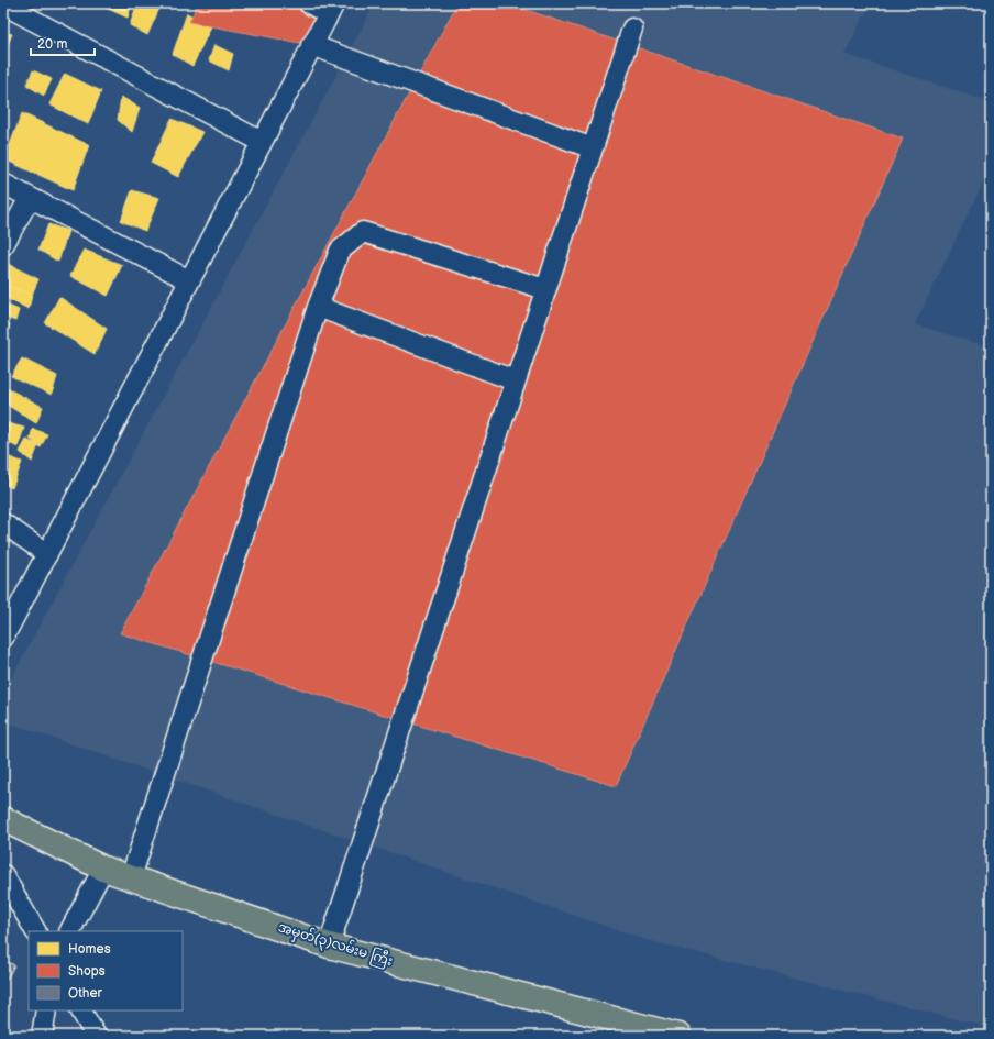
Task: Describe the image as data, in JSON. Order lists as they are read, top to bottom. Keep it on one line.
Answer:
{"streets":{"main road":["အမှတ်(၃)လမ်းမ ကြီး"]},"legend":["Homes","Shops","Other"],"scale_bar":"20 m"}
